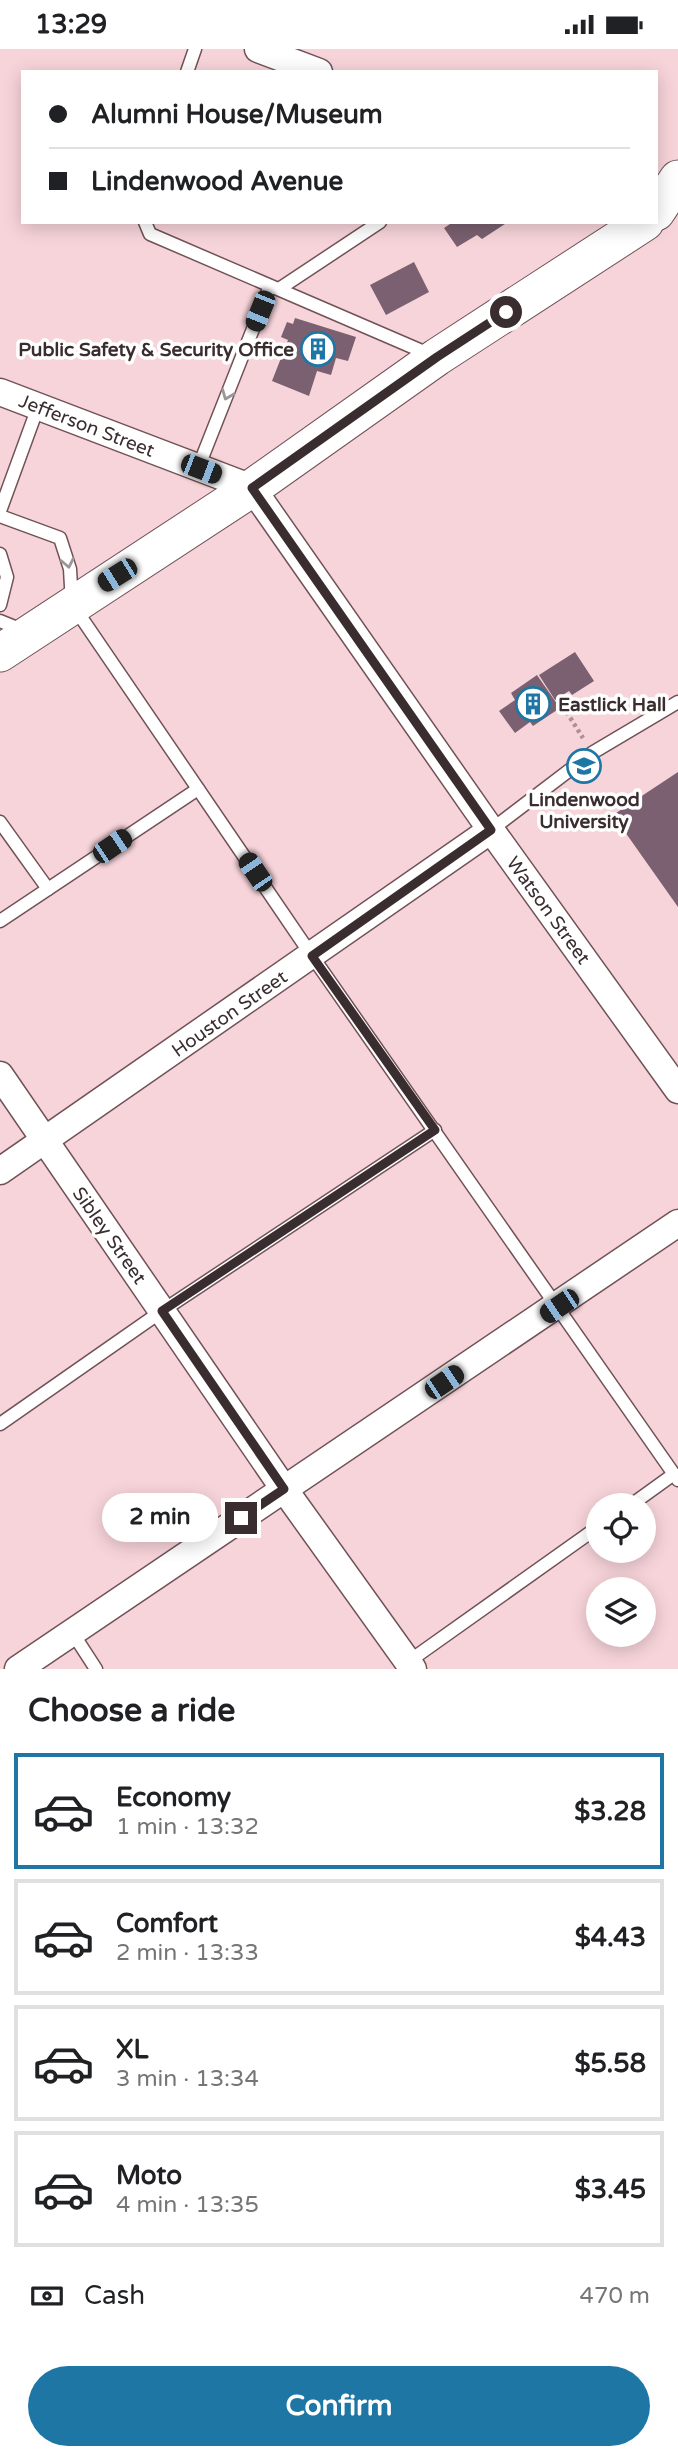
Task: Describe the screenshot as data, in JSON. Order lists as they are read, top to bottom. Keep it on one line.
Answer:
{"streets":{"street":["Jefferson Street","Watson Street","Houston Street","Sibley Street"]},"crossings":[["Jefferson Street","Watson Street"],["Watson Street","Houston Street"],["Houston Street","Sibley Street"]],"places":{"building":["Public Safety & Security Office","Eastlick Hall"],"school or university":["Lindenwood University"]},"page":{"status":"13:29","banner":["Alumni House/Museum","Lindenwood Avenue"],"bubble":"2 min","heading":"Choose a ride","list":[{"name":"Economy","note":"1 min · 13:32","value":"$3.28"},{"name":"Comfort","note":"2 min · 13:33","value":"$4.43"},{"name":"XL","note":"3 min · 13:34","value":"$5.58"},{"name":"Moto","note":"4 min · 13:35","value":"$3.45"}],"pay":["Cash","470 m"],"buttons":"Confirm"}}
